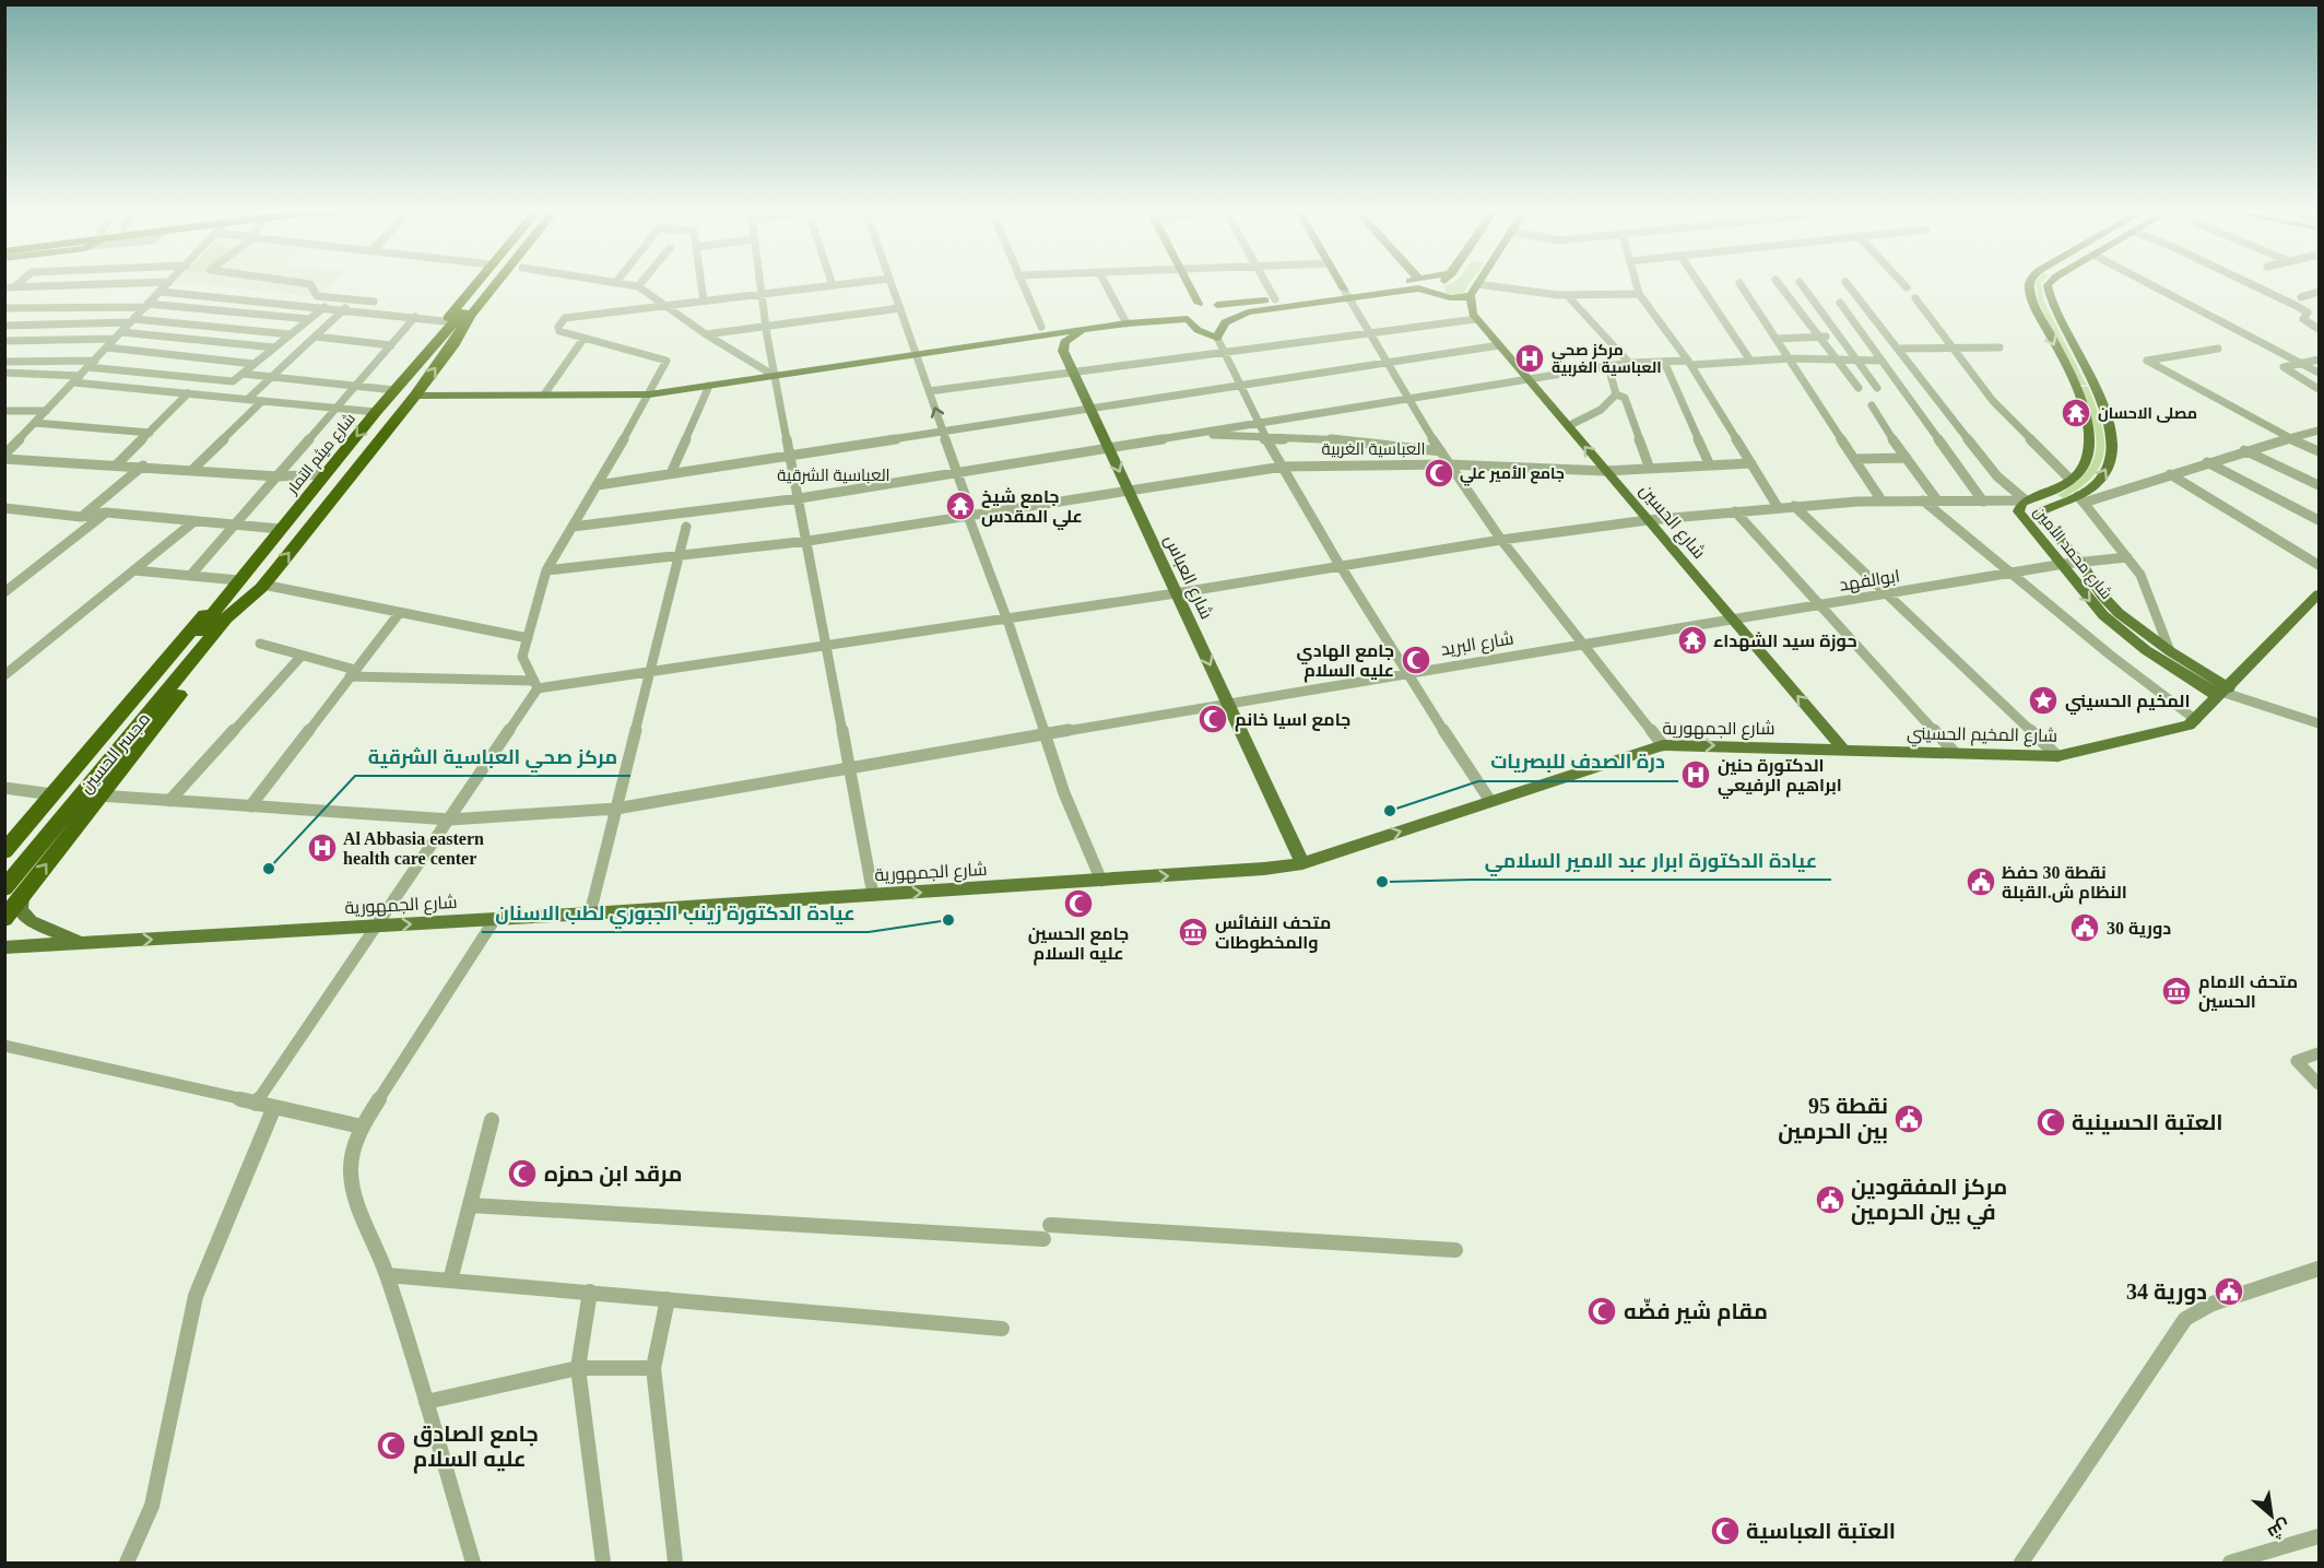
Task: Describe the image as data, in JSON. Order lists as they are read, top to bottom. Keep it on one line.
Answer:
{"streets":{"highway":["شارع ميثم التمار","مجسر الحسين"],"main road":["شارع الحسين","شارع محمد الأمين","شارع العباس","شارع الجمهورية","شارع المخيم الحسيني"],"street":["ابوالفهد","شارع البريد"]},"crossings":[["شارع ميثم التمار","مجسر الحسين"],["شارع الحسين","ابوالفهد"],["شارع الحسين","شارع البريد"],["شارع الحسين","شارع الجمهورية"],["شارع الحسين","شارع المخيم الحسيني"],["شارع محمد الأمين","ابوالفهد"],["شارع العباس","شارع البريد"],["شارع العباس","شارع الجمهورية"],["ابوالفهد","شارع البريد"],["شارع الجمهورية","شارع المخيم الحسيني"]],"one_way":["شارع الحسين","شارع الجمهورية"],"districts":["العباسية الغربية","العباسية الشرقية"],"places":{"hospital":["مركز صحي العباسية الغربية","الدكتورة حنين ابراهيم الرفيعي","Al Abbasia eastern health care center"],"temple":["مصلى الاحسان","جامع شيخ علي المقدس","حوزة سيد الشهداء"],"mosque":["جامع الأمير علي","جامع الهادي عليه السلام","جامع اسيا خانم","جامع الحسين عليه السلام","العتبة الحسينية","مرقد ابن حمزه","مقام شير فضّه","جامع الصادق عليه السلام","العتبة العباسية"],"place":["المخيم الحسيني"],"other":["درة الصدف للبصريات","مركز صحي العباسية الشرقية","عيادة الدكتورة ابرار عبد الامير السلامي","عيادة الدكتورة زينب الجبوري لطب الاسنان"],"public building":["نقطة 30 حفظ النظام ش.القبلة","دورية 30","نقطة 95 بين الحرمين","مركز المفقودين في بين الحرمين","دورية 34"],"museum":["متحف النفائس والمخطوطات","متحف الامام الحسين"]},"north":"bottom right"}
